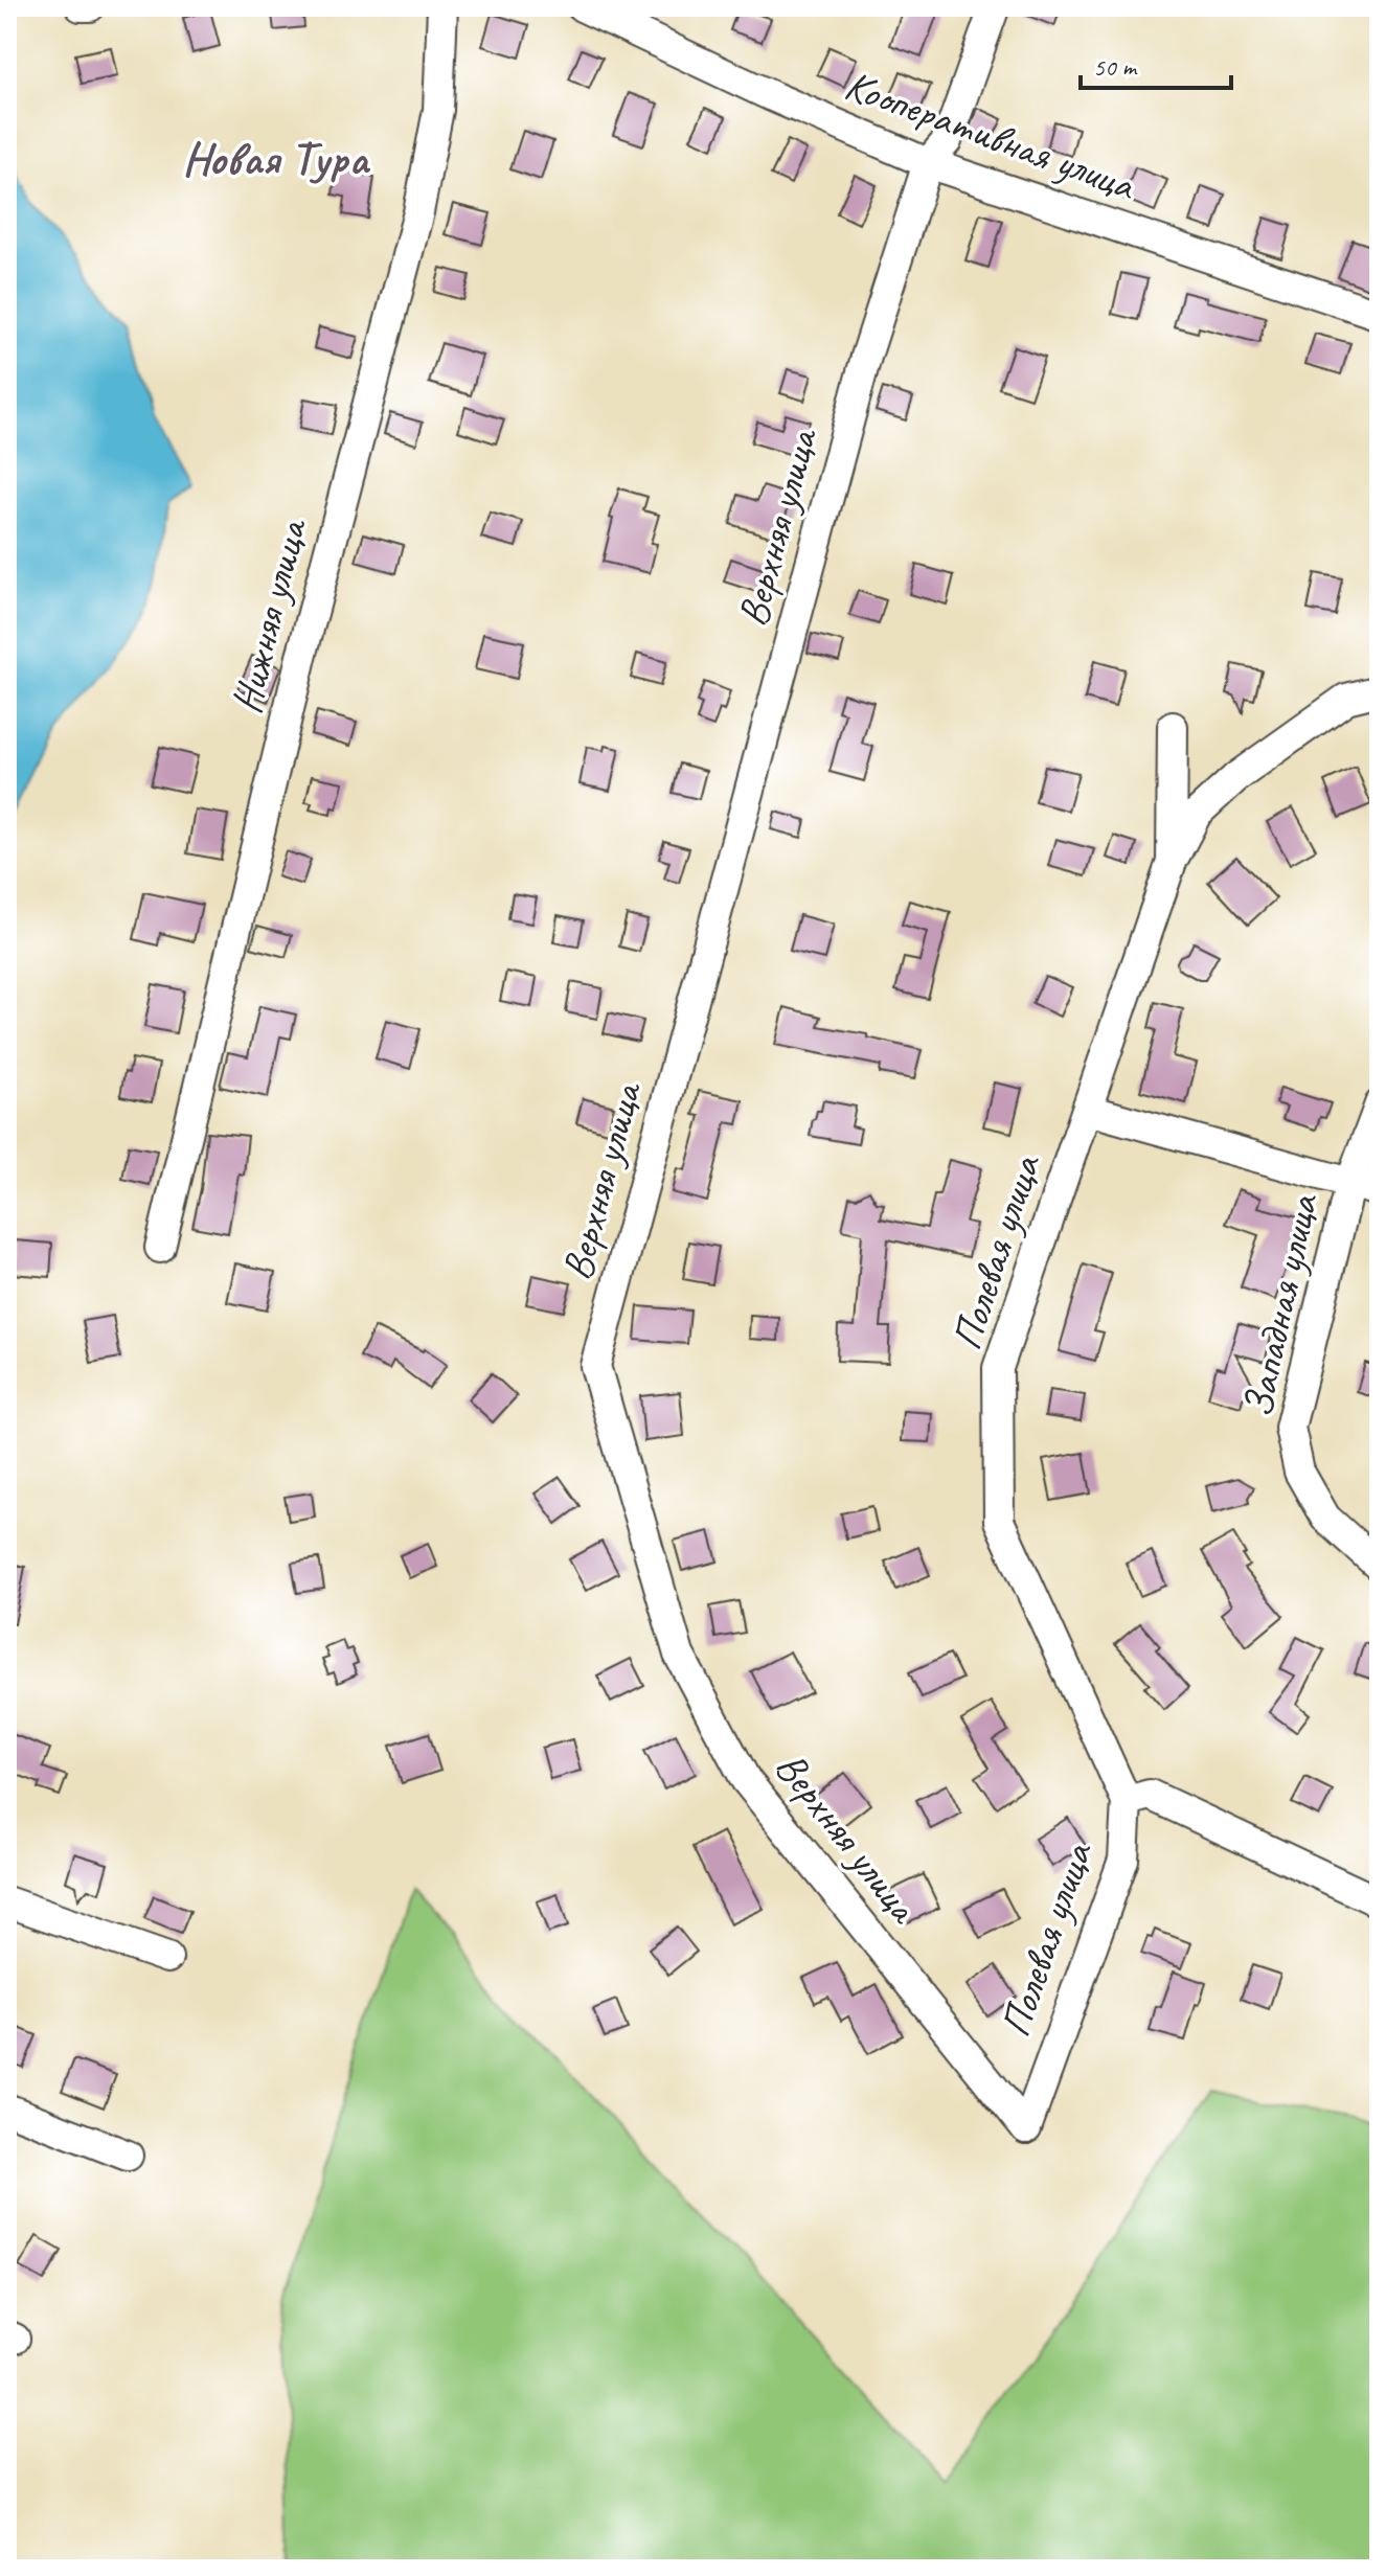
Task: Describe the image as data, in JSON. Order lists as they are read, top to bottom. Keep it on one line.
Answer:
{"streets":{"street":["Кооперативная улица","Верхняя улица","Нижняя улица","Полевая улица","Западная улица"]},"crossings":[["Кооперативная улица","Верхняя улица"],["Верхняя улица","Полевая улица"],["Полевая улица","Западная улица"]],"districts":["Новая Тура"],"scale_bar":"50 m"}
